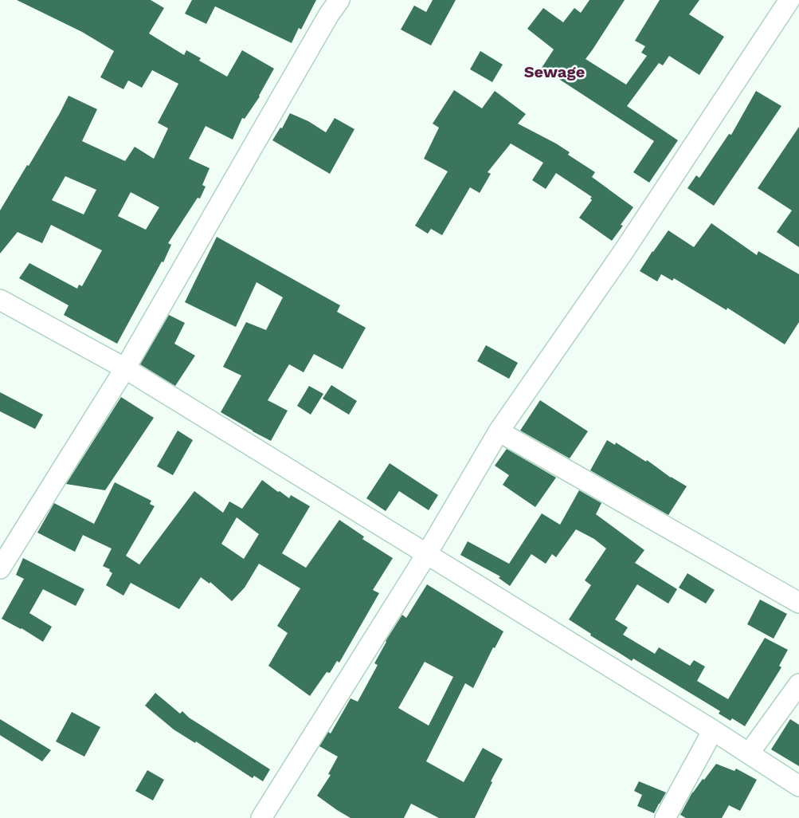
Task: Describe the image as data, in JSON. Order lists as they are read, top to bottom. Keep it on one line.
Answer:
{"districts":["Sewage"]}
